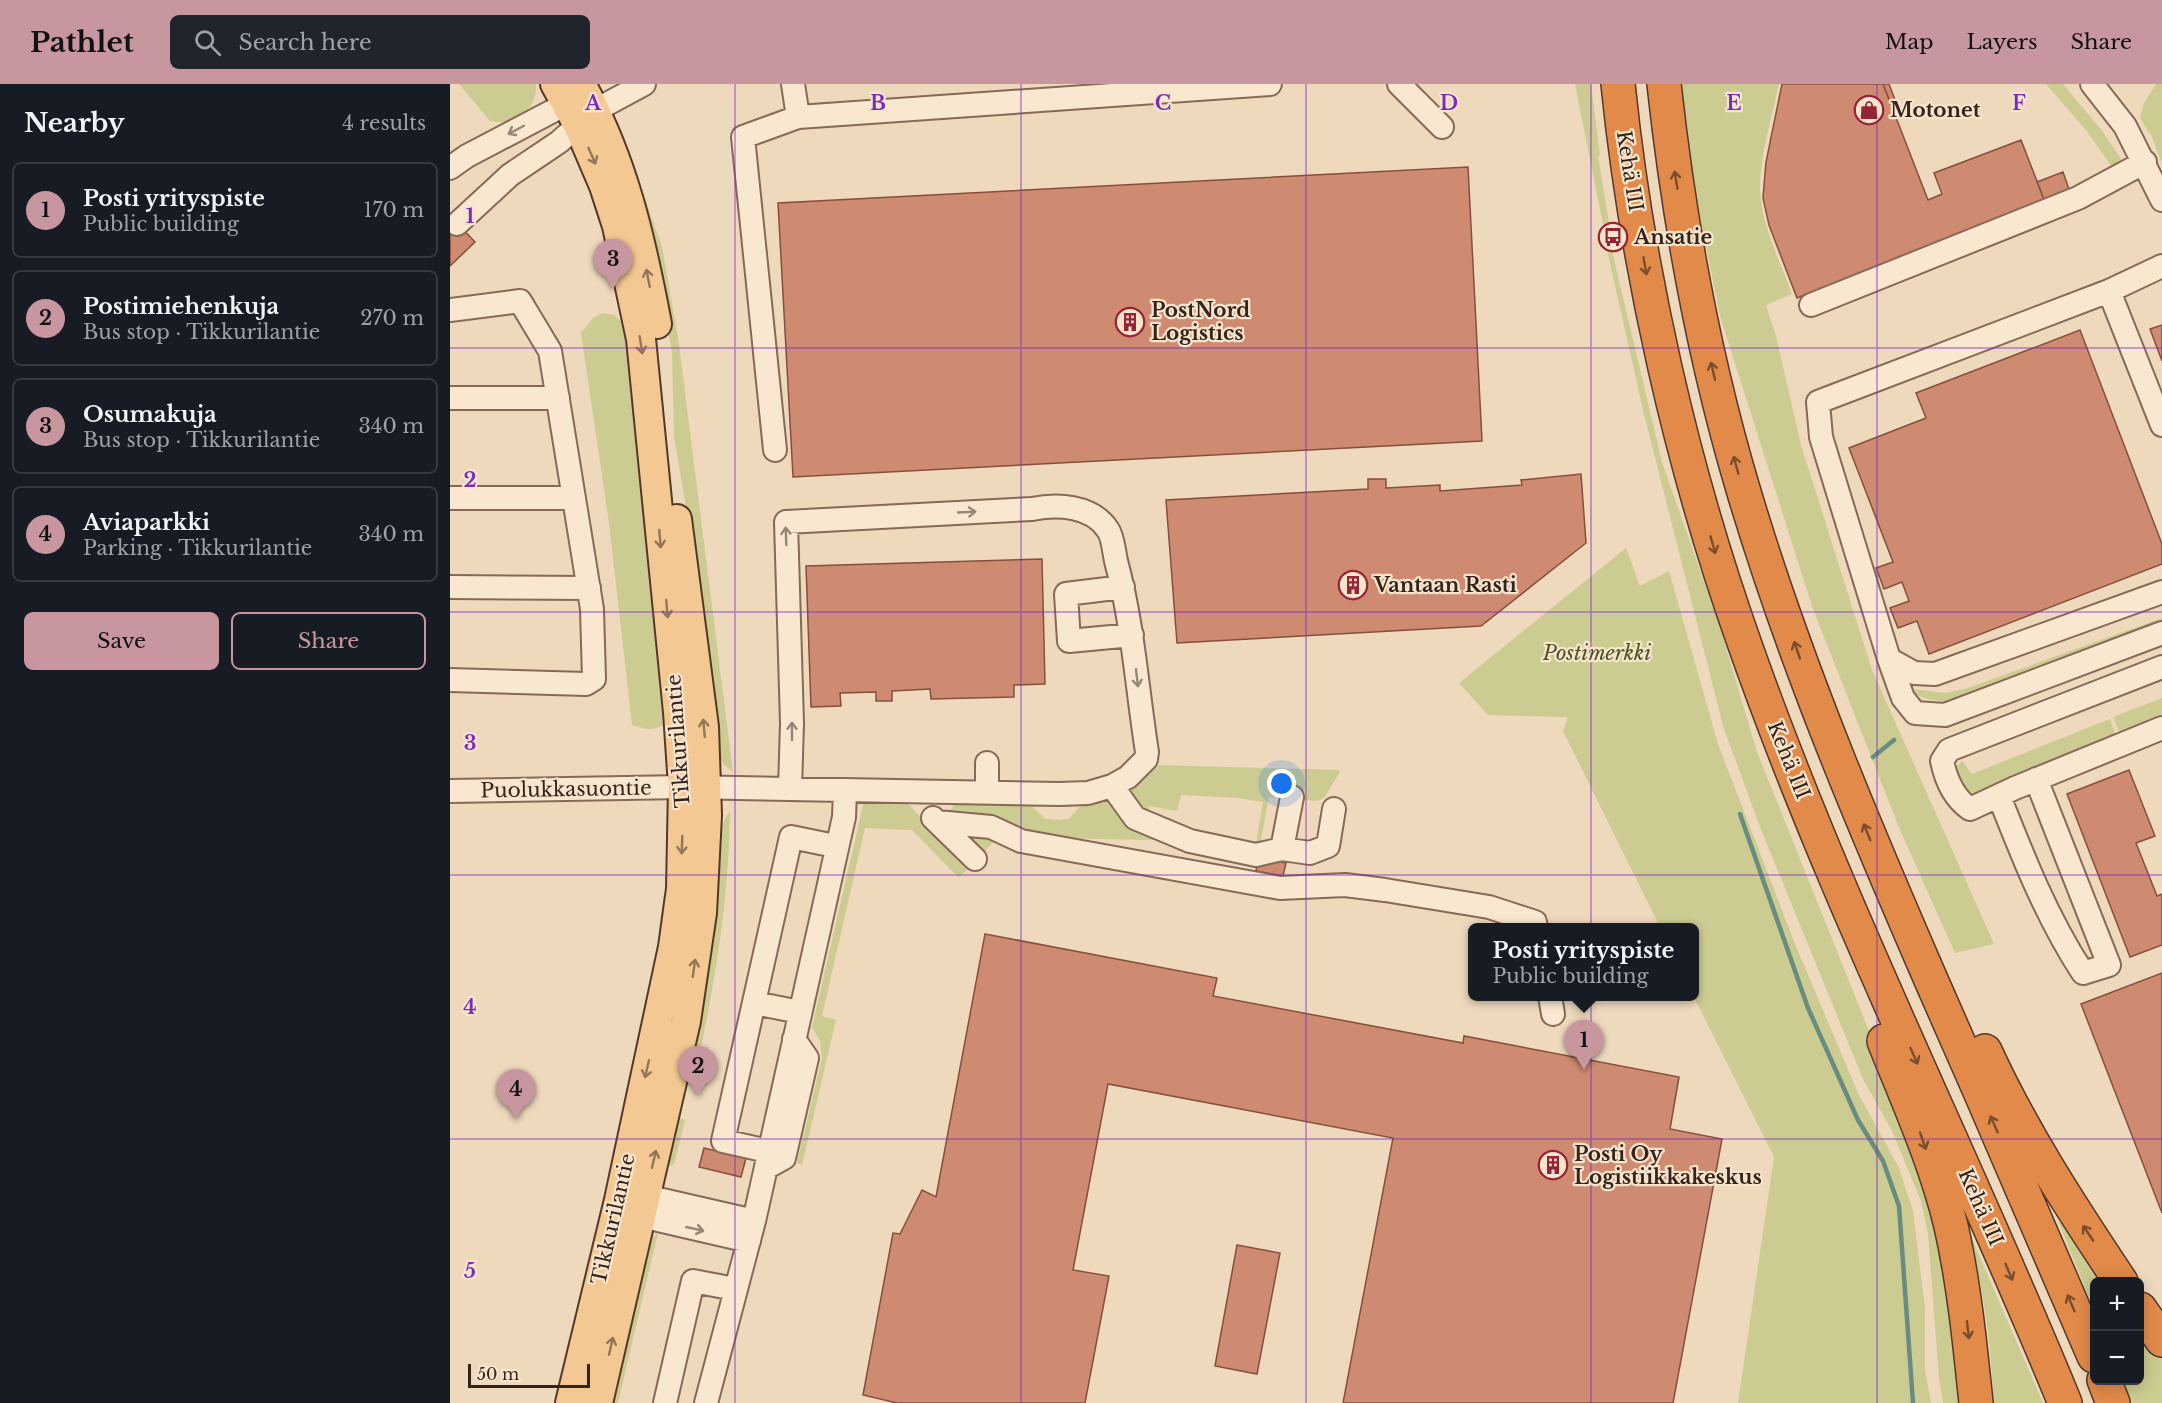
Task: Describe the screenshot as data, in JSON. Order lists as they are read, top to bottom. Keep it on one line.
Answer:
{"streets":{"highway":["Kehä III"],"main road":["Tikkurilantie"],"street":["Puolukkasuontie"]},"crossings":[["Tikkurilantie","Puolukkasuontie"]],"parks":["Postimerkki"],"places":{"shop":["Motonet"],"bus stop":["Ansatie"],"building":["PostNord Logistics","Vantaan Rasti","Posti Oy Logistiikkakeskus"]},"scale_bar":"50 m","page":{"header":"Pathlet","search":"Search here","nav":["Map","Layers","Share"],"heading":["Nearby","4 results"],"list":[{"mark":"1","name":"Posti yrityspiste","note":"Public building","value":"170 m"},{"mark":"2","name":"Postimiehenkuja","note":"Bus stop · Tikkurilantie","value":"270 m"},{"mark":"3","name":"Osumakuja","note":"Bus stop · Tikkurilantie","value":"340 m"},{"mark":"4","name":"Aviaparkki","note":"Parking · Tikkurilantie","value":"340 m"}],"pins":["3","1","2","4"],"buttons":["Save","Share"],"popup":["Posti yrityspiste","Public building"],"map_buttons":["+","−"],"scale":"50 m"},"grid":{"columns":["A","B","C","D","E","F"],"rows":["1","2","3","4","5"]}}
